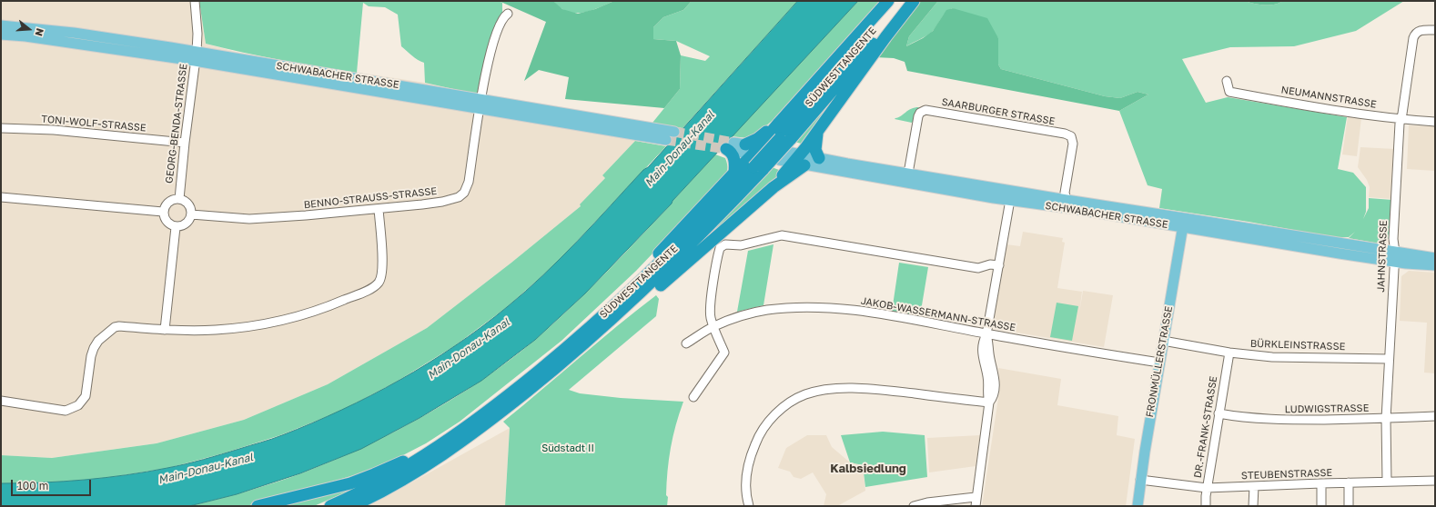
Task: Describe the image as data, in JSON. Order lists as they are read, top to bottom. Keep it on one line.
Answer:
{"streets":{"highway":["SÜDWESTTANGENTE"],"main road":["SCHWABACHER STRASSE","FRONMÜLLERSTRASSE"],"street":["NEUMANNSTRASSE","SAARBURGER STRASSE","TONI-WOLF-STRASSE","GEORG-BENDA-STRASSE","BENNO-STRAUSS-STRASSE","JAHNSTRASSE","JAKOB-WASSERMANN-STRASSE","BÜRKLEINSTRASSE","LUDWIGSTRASSE","DR.-FRANK-STRASSE","STEUBENSTRASSE"]},"crossings":[["SÜDWESTTANGENTE","SCHWABACHER STRASSE"],["SCHWABACHER STRASSE","SAARBURGER STRASSE"],["SCHWABACHER STRASSE","GEORG-BENDA-STRASSE"],["SCHWABACHER STRASSE","BENNO-STRAUSS-STRASSE"],["SCHWABACHER STRASSE","JAHNSTRASSE"],["SCHWABACHER STRASSE","FRONMÜLLERSTRASSE"],["NEUMANNSTRASSE","JAHNSTRASSE"],["TONI-WOLF-STRASSE","GEORG-BENDA-STRASSE"],["GEORG-BENDA-STRASSE","BENNO-STRAUSS-STRASSE"],["JAHNSTRASSE","BÜRKLEINSTRASSE"],["JAHNSTRASSE","LUDWIGSTRASSE"],["JAHNSTRASSE","STEUBENSTRASSE"],["JAKOB-WASSERMANN-STRASSE","FRONMÜLLERSTRASSE"],["BÜRKLEINSTRASSE","FRONMÜLLERSTRASSE"],["BÜRKLEINSTRASSE","DR.-FRANK-STRASSE"],["FRONMÜLLERSTRASSE","STEUBENSTRASSE"],["LUDWIGSTRASSE","DR.-FRANK-STRASSE"],["DR.-FRANK-STRASSE","STEUBENSTRASSE"]],"districts":["Kalbsiedlung"],"water":["Main-Donau-Kanal"],"parks":["Südstadt II"],"scale_bar":"100 m","north":"right"}
